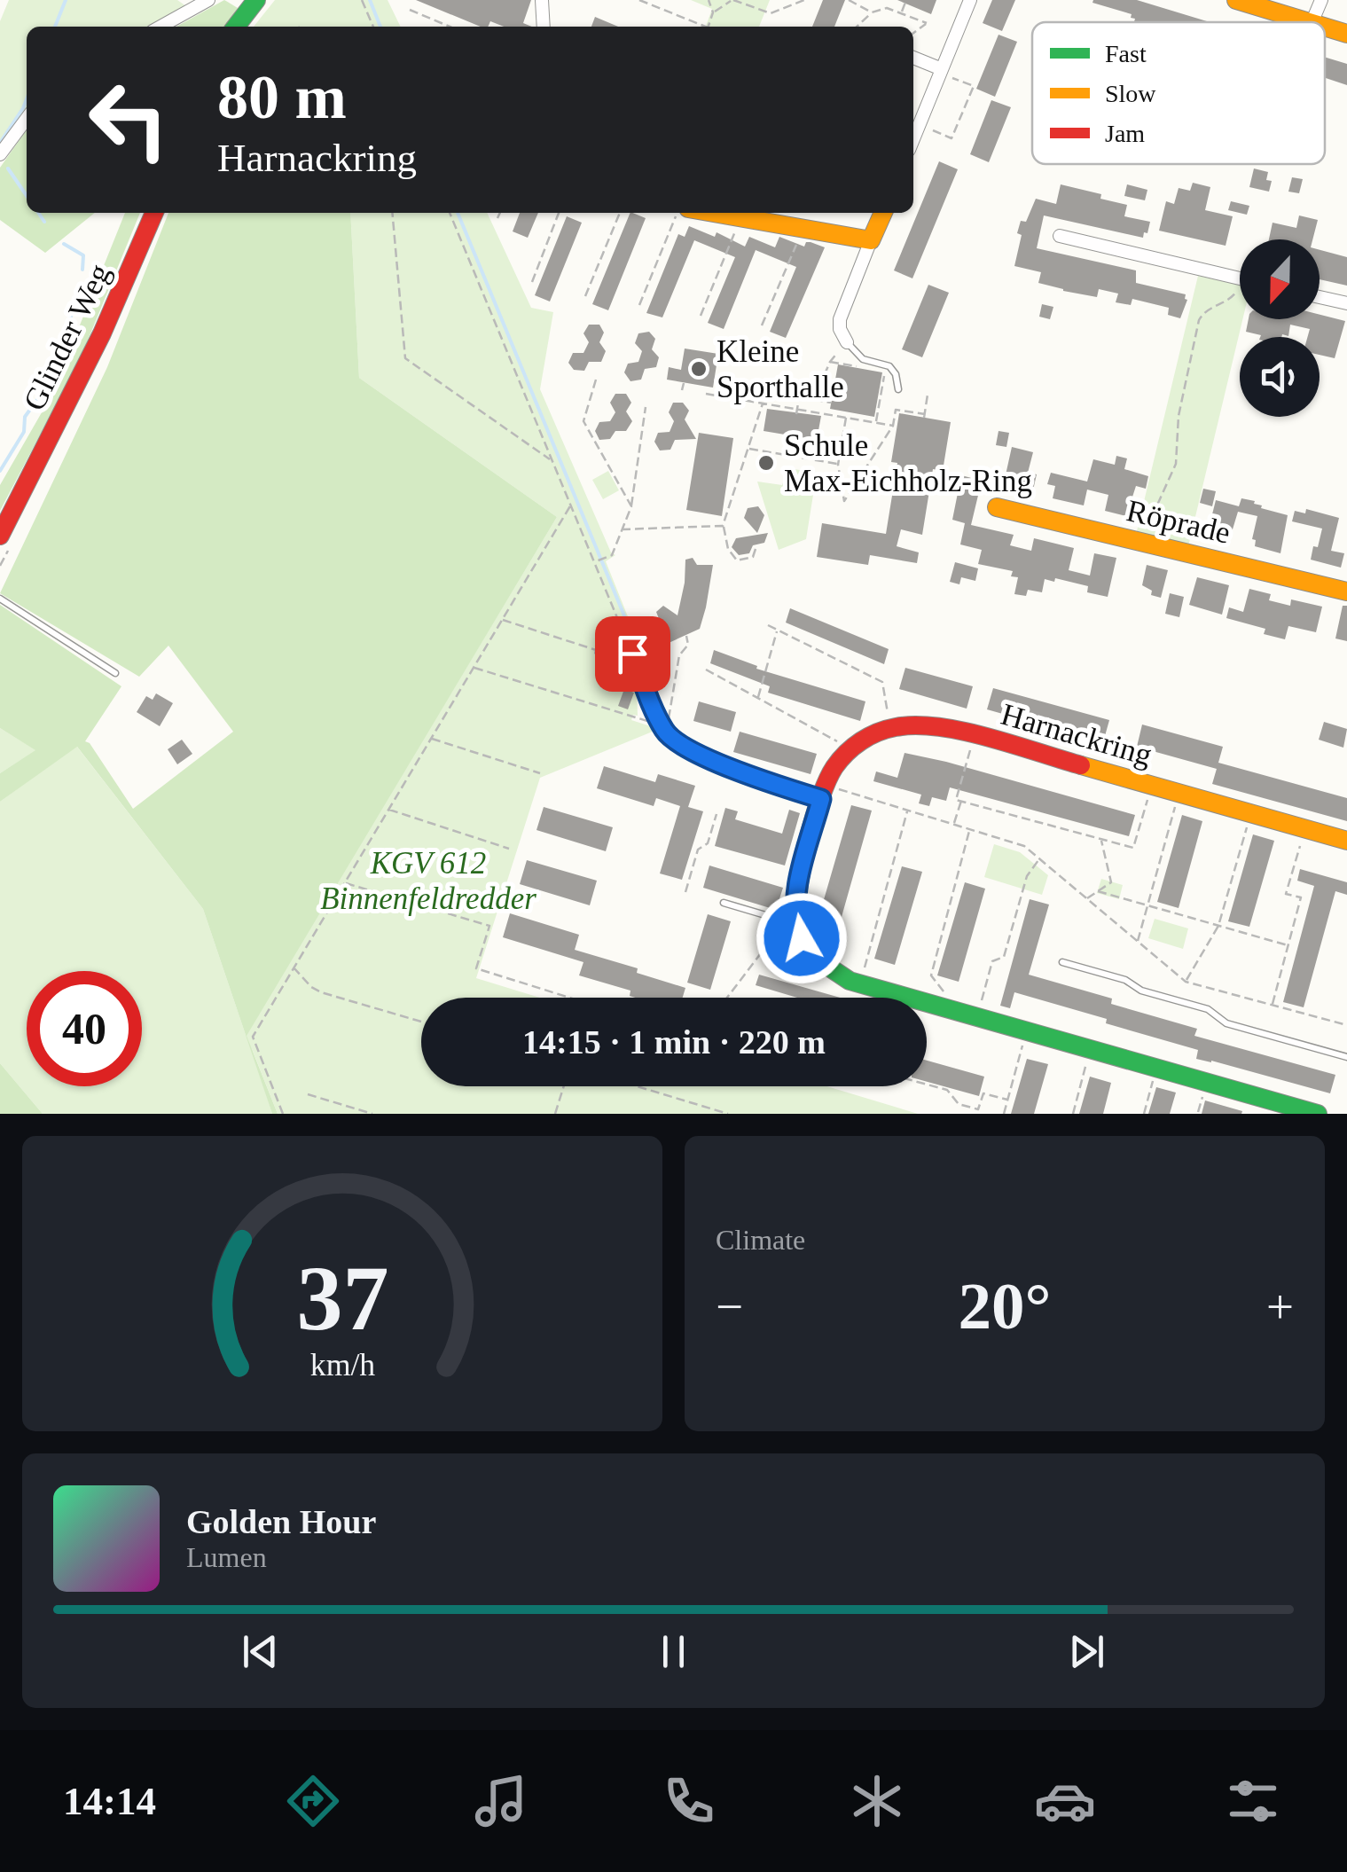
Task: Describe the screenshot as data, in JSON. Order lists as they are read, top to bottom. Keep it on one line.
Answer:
{"streets":{"street":["Glinder Weg","Röprade","Harnackring"]},"parks":["KGV 612 Binnenfeldredder"],"places":["Kleine Sporthalle","Schule Max-Eichholz-Ring"],"legend":["Fast","Slow","Jam"],"north":"bottom","page":{"turn":["80 m","Harnackring"],"limit":"40","trip":"14:15 · 1 min · 220 m","tile":"Climate","heat":["−","20°","+"],"song":["Golden Hour","Lumen"],"tabs":"14:14","gauge":["37","km/h"]}}
